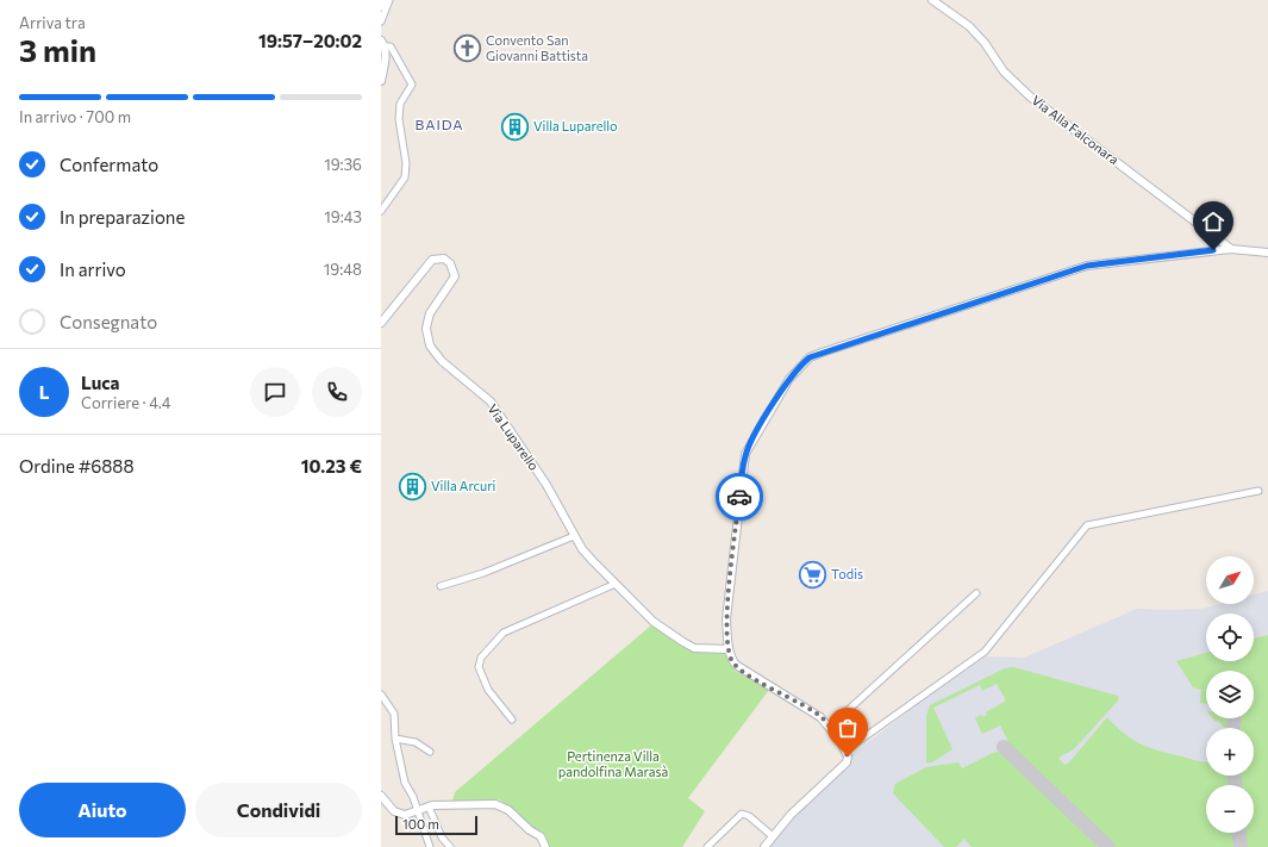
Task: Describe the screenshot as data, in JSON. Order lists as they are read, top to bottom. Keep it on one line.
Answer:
{"streets":{"street":["Via Alla Falconara","Via Luparello"]},"districts":["BAIDA"],"parks":["Pertinenza Villa pandolfina Marasà"],"places":{"church":["Convento San Giovanni Battista"],"building":["Villa Luparello","Villa Arcuri"],"supermarket":["Todis"]},"scale_bar":"100 m","north":"top right","page":{"heading":["3 min","Arriva tra","19:57–20:02"],"panel":["Luca","Corriere · 4.4","Ordine #6888","10.23 €"],"bar":"In arrivo · 700 m","list":[["Confermato","19:36"],["In preparazione","19:43"],["In arrivo","19:48"],"Consegnato"],"round":"L","map_buttons":["+","−"],"buttons":["Aiuto","Condividi"],"scale":"100 m"}}
